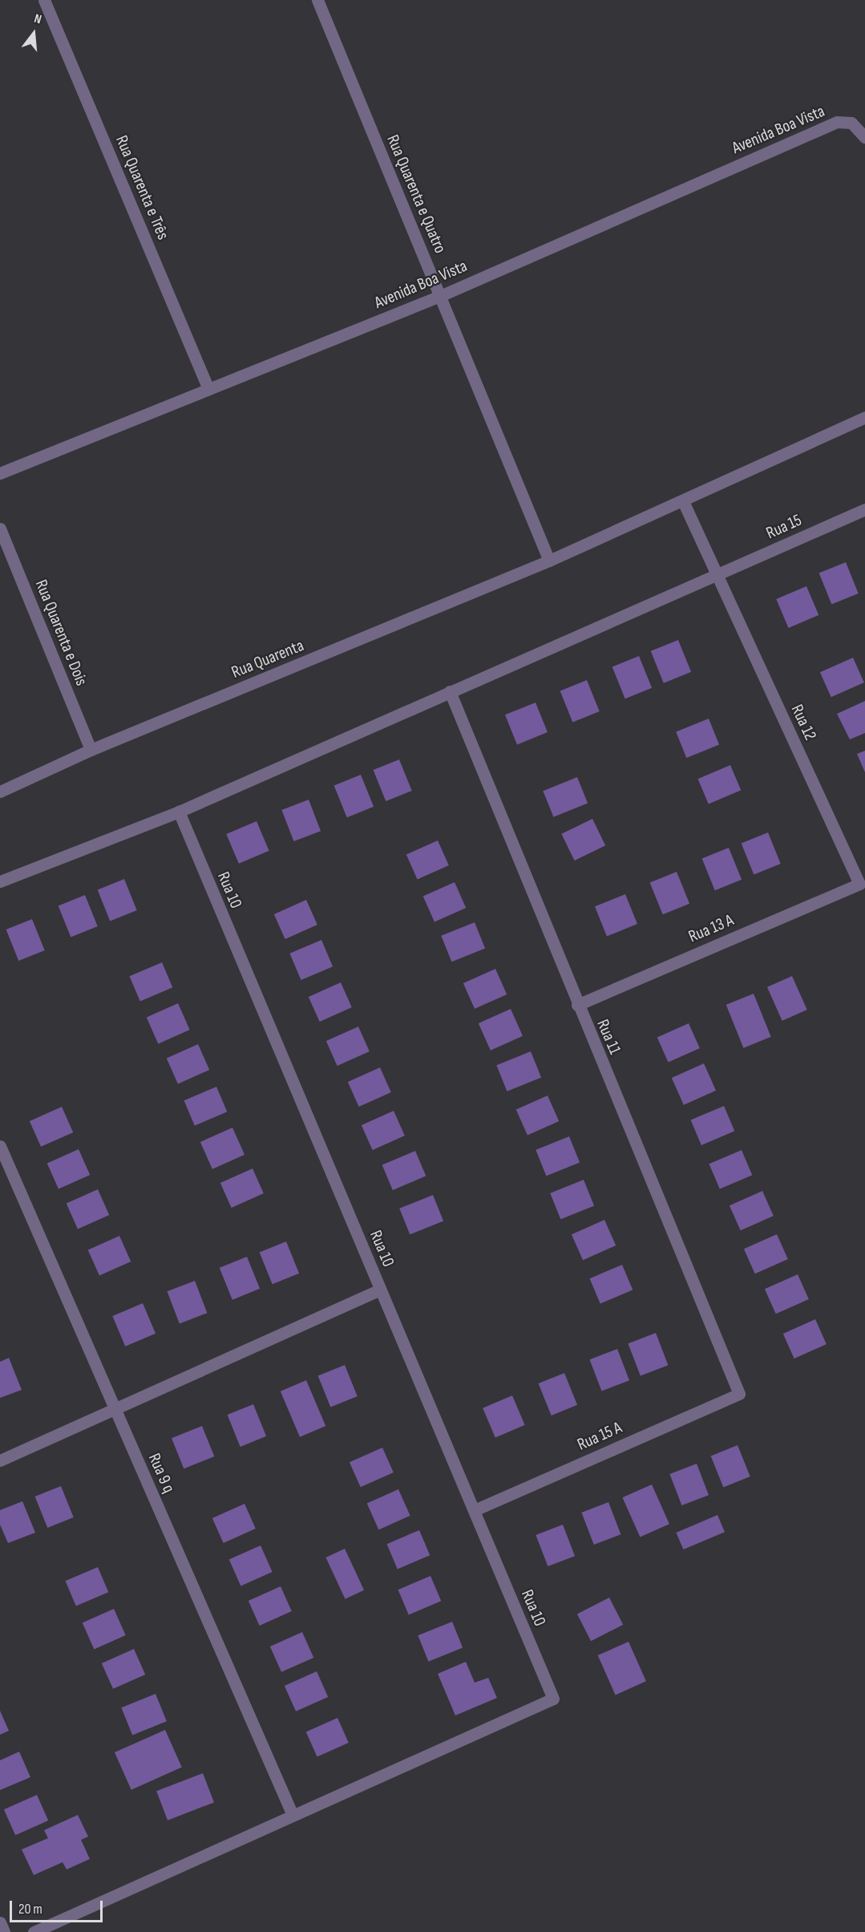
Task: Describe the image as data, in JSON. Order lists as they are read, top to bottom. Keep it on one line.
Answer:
{"streets":{"street":["Avenida Boa Vista","Rua Quarenta e Três","Rua Quarenta e Quatro","Rua 15","Rua Quarenta e Dois","Rua Quarenta","Rua 12","Rua 10","Rua 13 A","Rua 11","Rua 15 A","Rua 9 q"]},"crossings":[["Avenida Boa Vista","Rua Quarenta e Três"],["Avenida Boa Vista","Rua Quarenta e Quatro"],["Rua Quarenta e Quatro","Rua Quarenta"],["Rua 15","Rua 12"],["Rua 15","Rua 10"],["Rua 15","Rua 11"],["Rua Quarenta e Dois","Rua Quarenta"],["Rua Quarenta","Rua 12"],["Rua 12","Rua 13 A"],["Rua 10","Rua 15 A"],["Rua 10","Rua 9 q"],["Rua 13 A","Rua 11"],["Rua 11","Rua 15 A"]],"scale_bar":"20 m","north":"top"}
